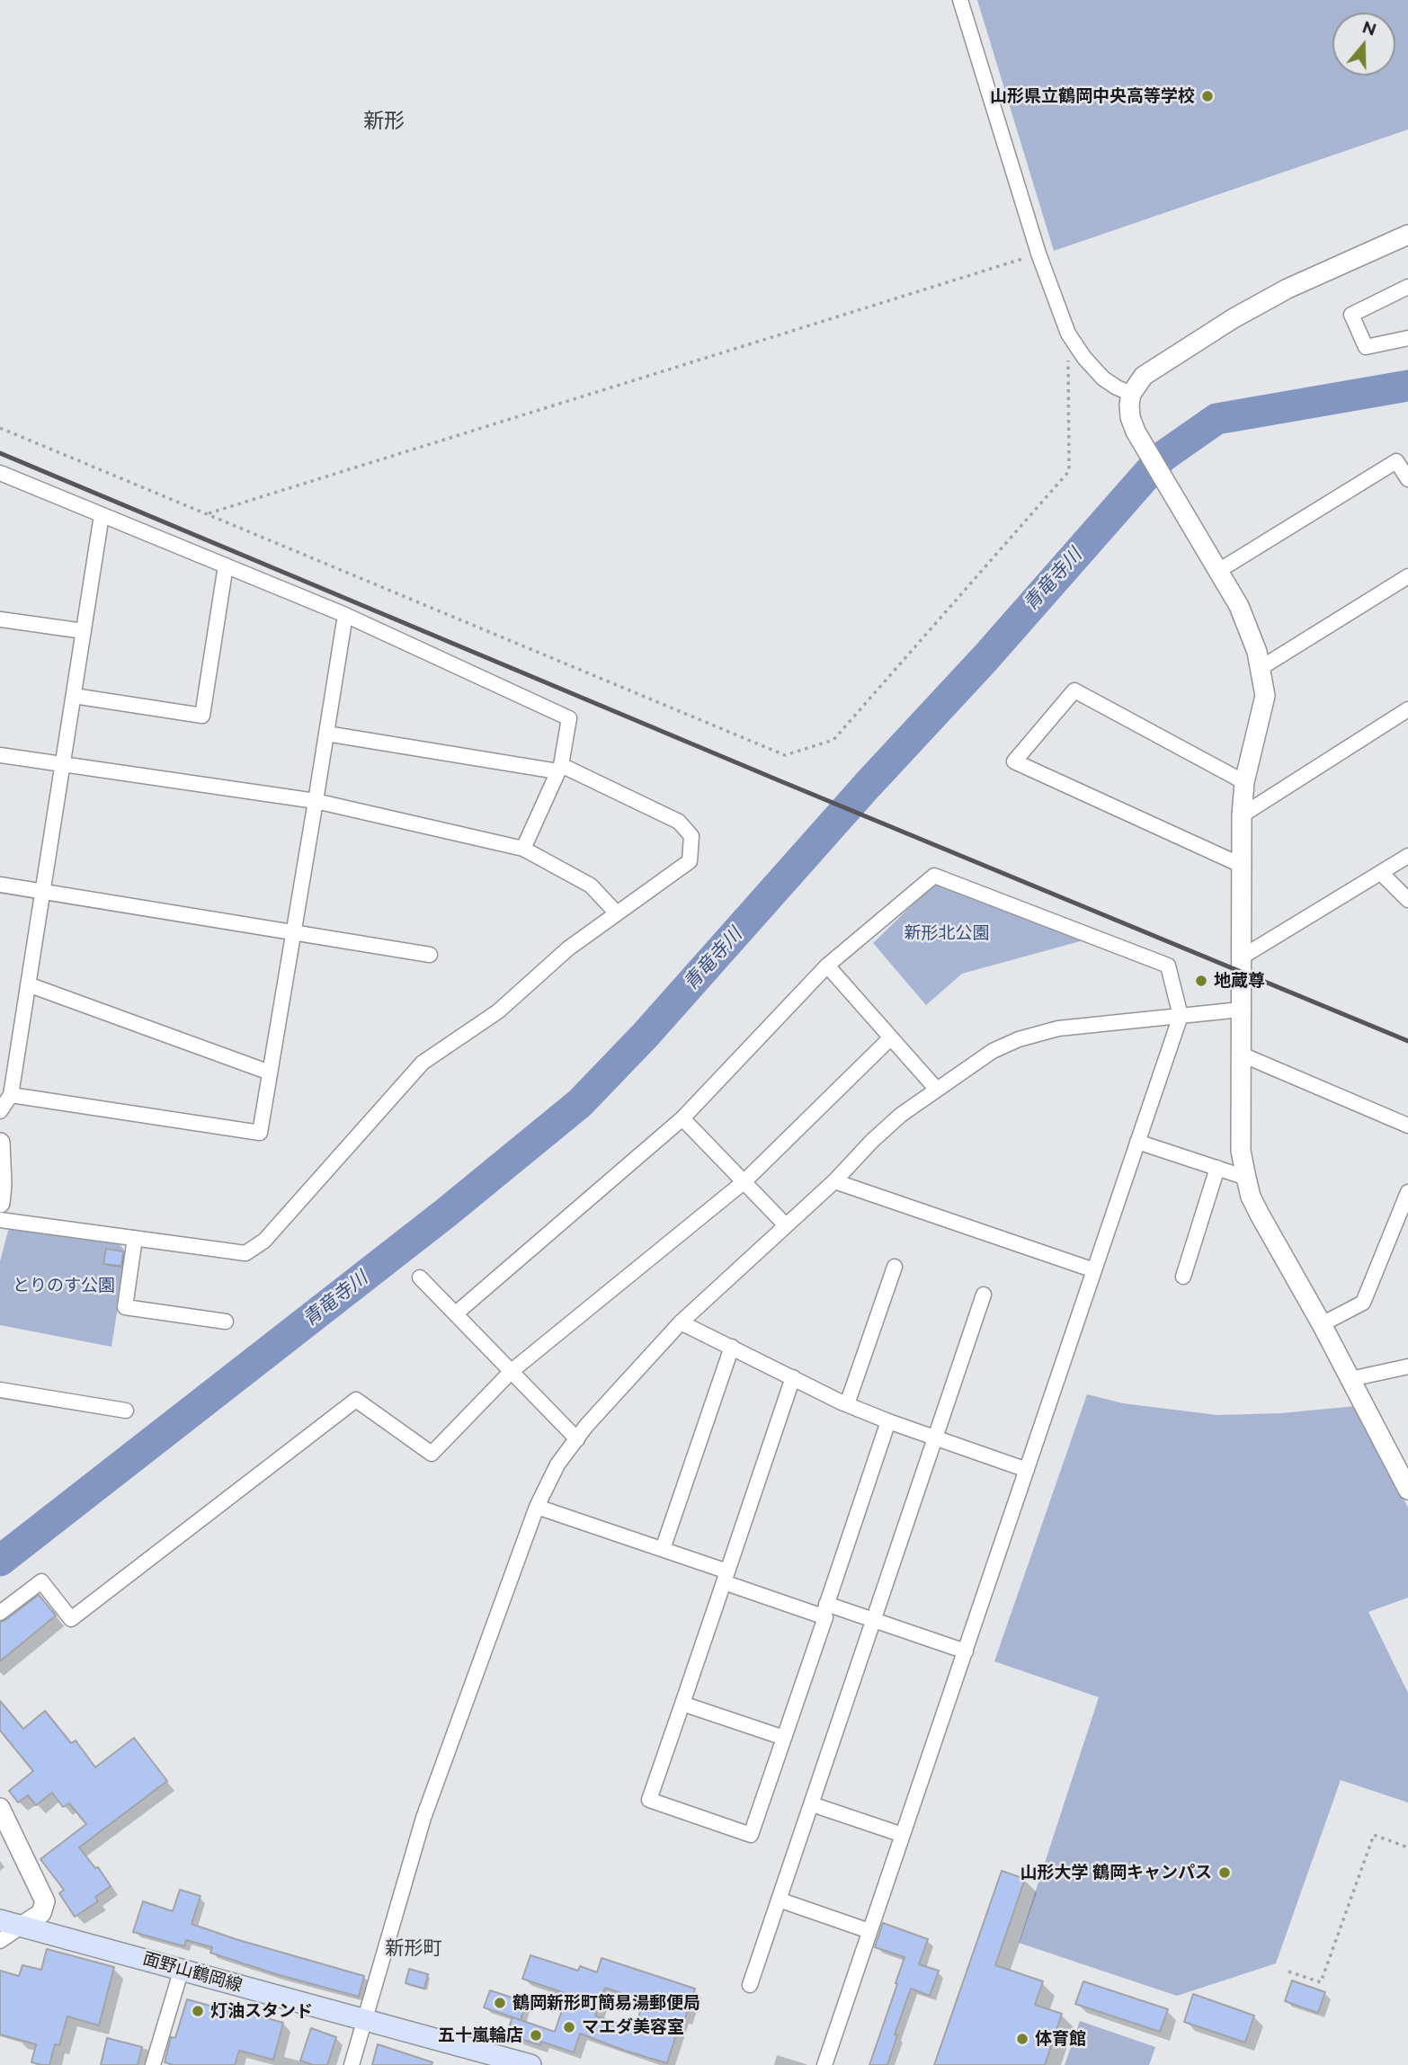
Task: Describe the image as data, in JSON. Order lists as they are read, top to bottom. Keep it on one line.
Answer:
{"streets":{"main road":["面野山鶴岡線"]},"districts":["新形","新形町"],"water":["青竜寺川"],"parks":["新形北公園","とりのす公園"],"places":["山形県立鶴岡中央高等学校","地蔵尊","山形大学 鶴岡キャンパス","鶴岡新形町簡易湯郵便局","灯油スタンド","マエダ美容室","五十嵐輪店","体育館"],"north":"top"}
